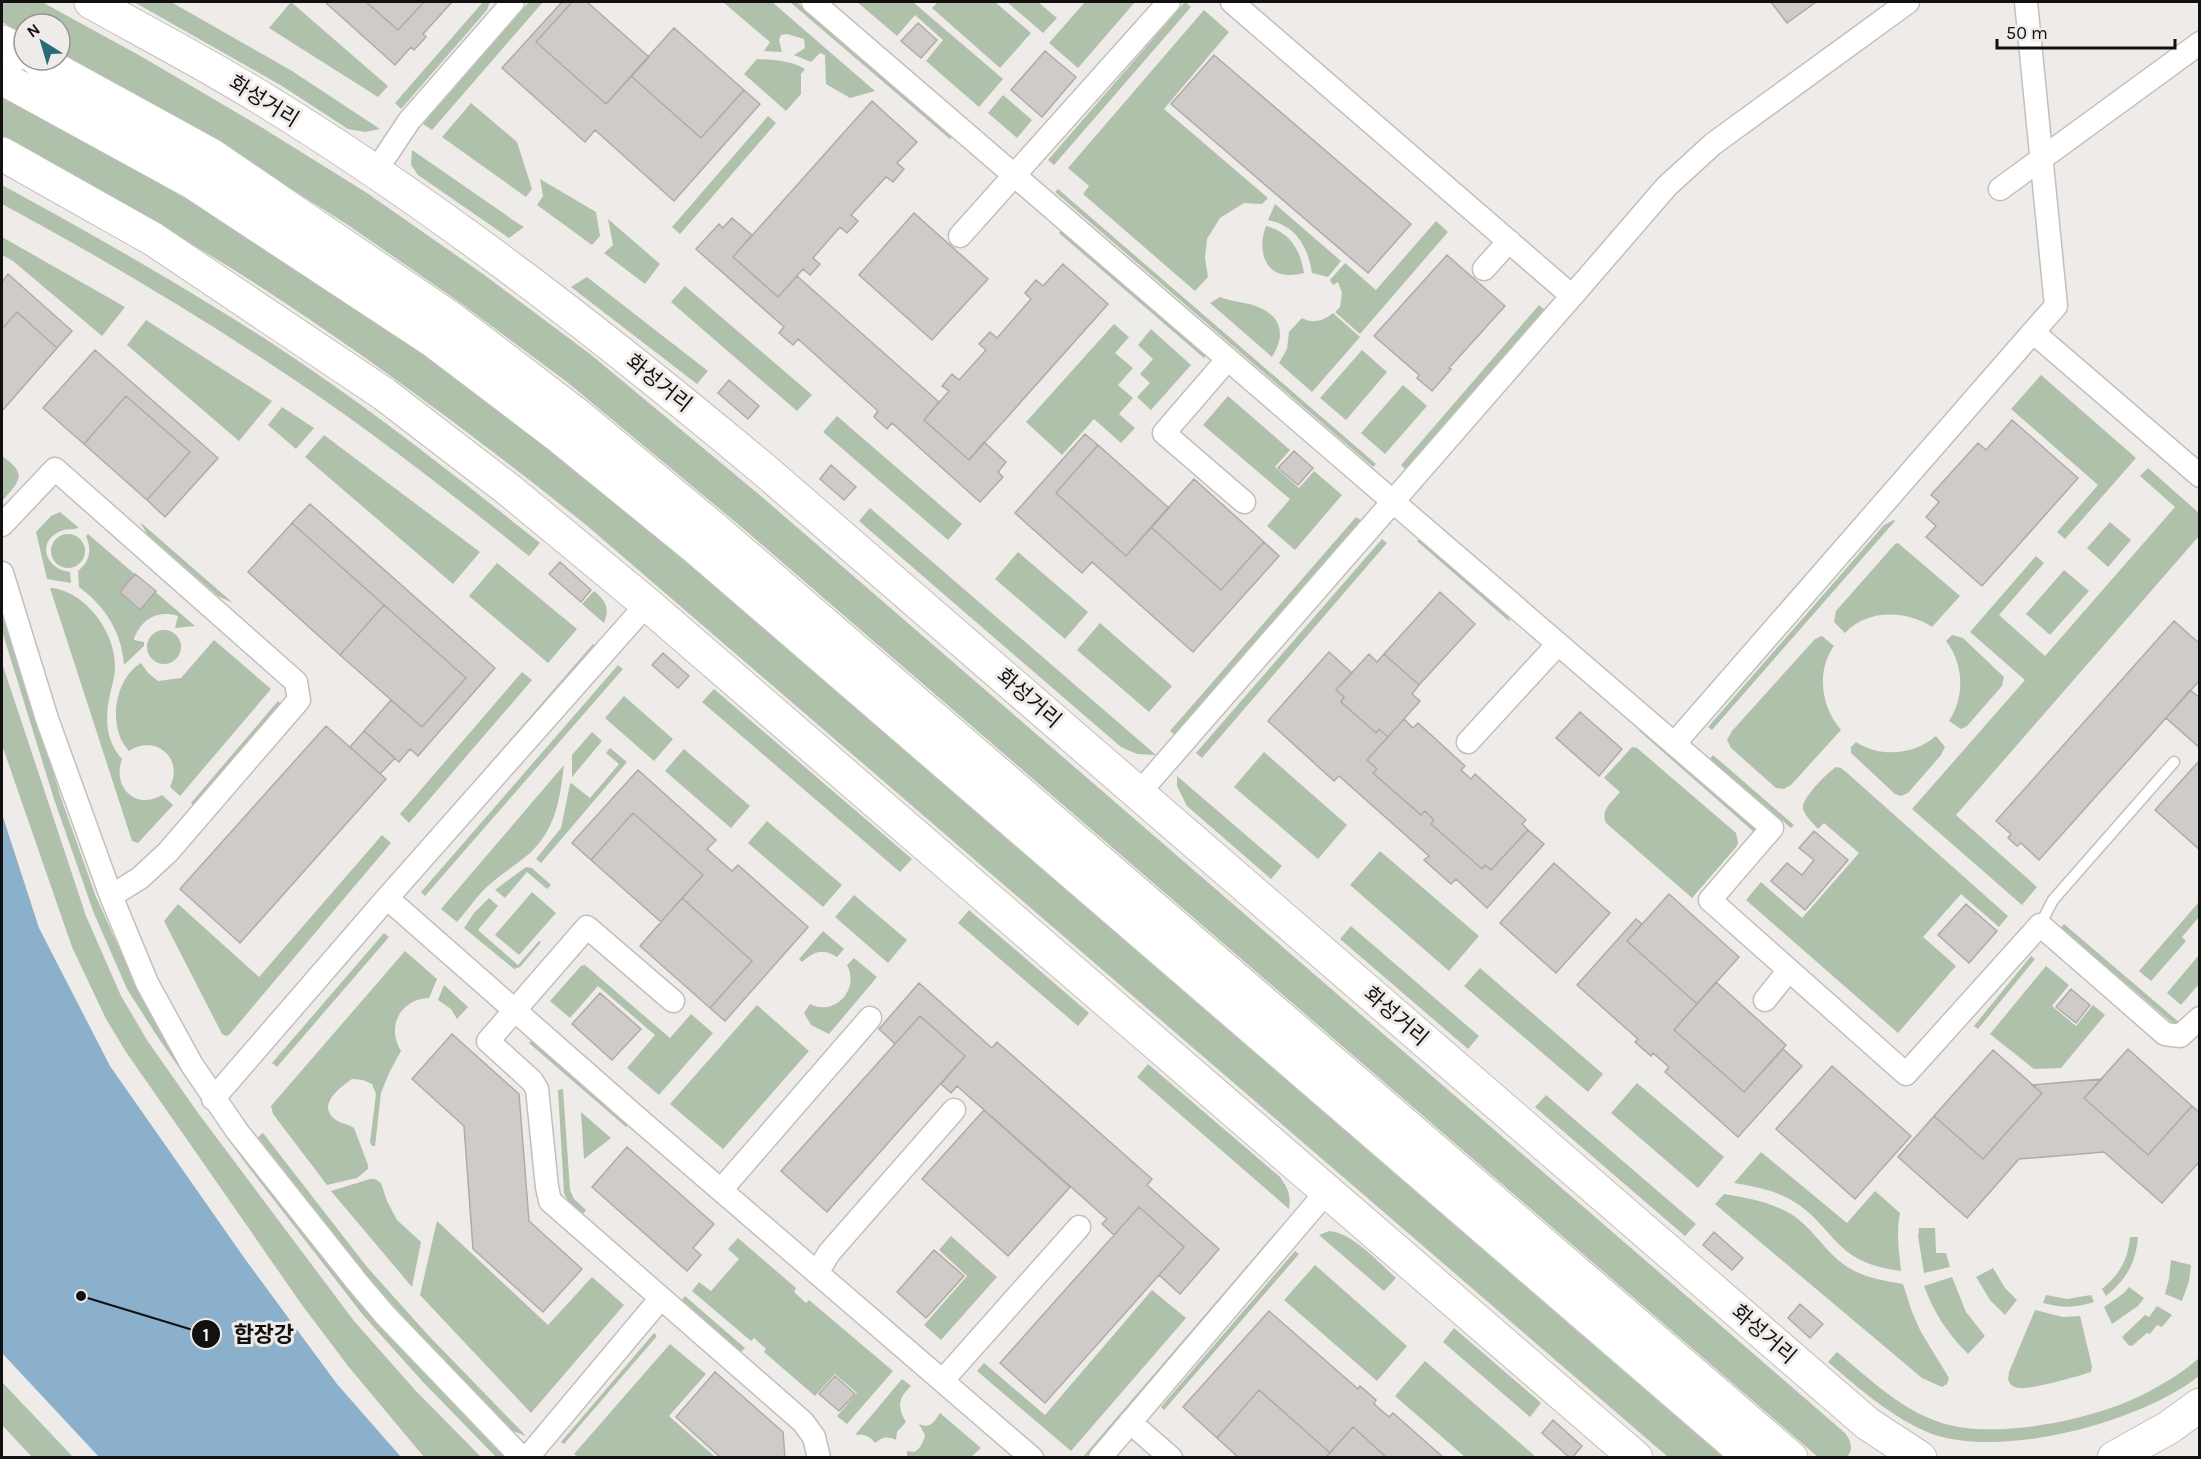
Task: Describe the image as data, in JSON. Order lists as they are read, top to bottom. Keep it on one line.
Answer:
{"streets":{"main road":["화성거리"]},"places":["합장강"],"scale_bar":"50 m","north":"top left"}
